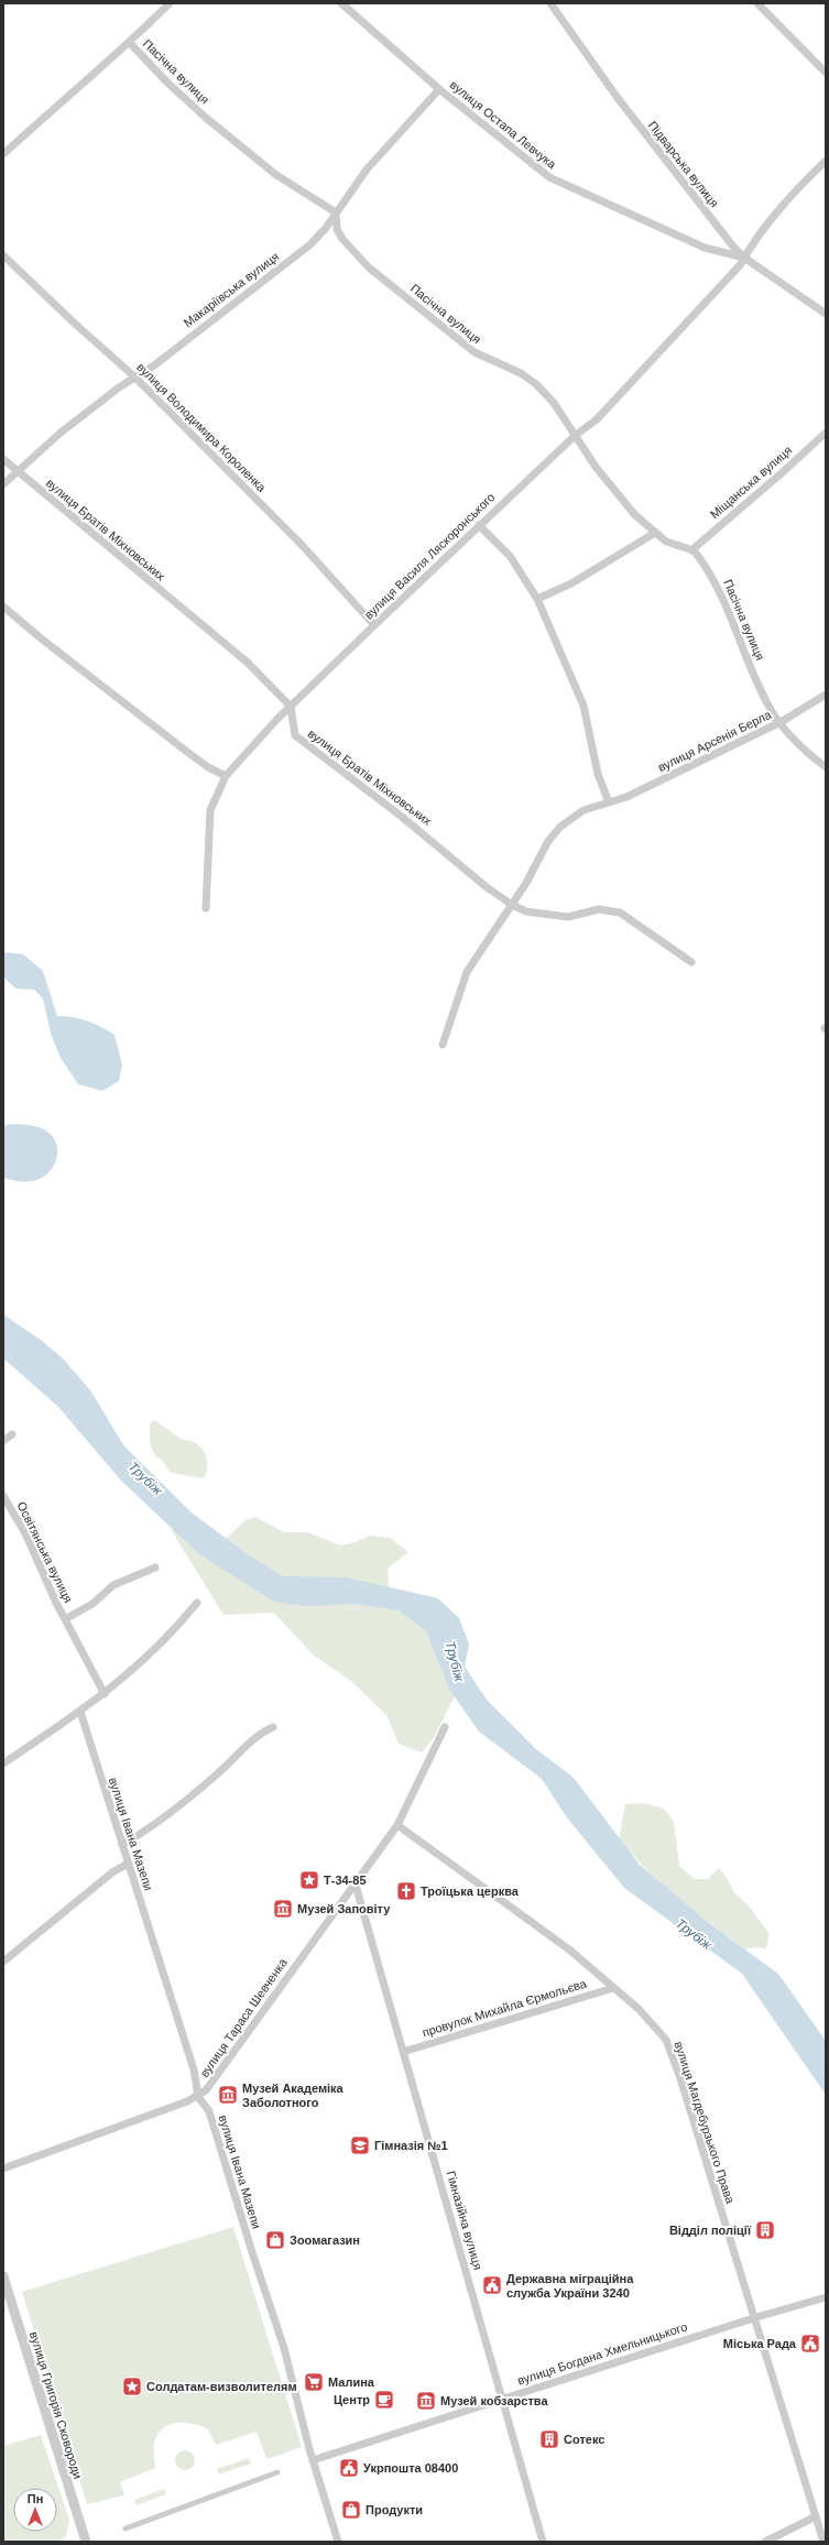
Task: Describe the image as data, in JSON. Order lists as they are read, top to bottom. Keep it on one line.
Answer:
{"streets":{"street":["Пасічна вулиця","вулиця Остапа Левчука","Підварська вулиця","Макаріївська вулиця","вулиця Володимира Короленка","Міщанська вулиця","вулиця Братів Міхновських","вулиця Василя Ляскоронського","вулиця Арсенія Берла","Освітянська вулиця","вулиця Івана Мазепи","провулок Михайла Єрмольєва","вулиця Тараса Шевченка","вулиця Магдебурзького Права","Гімназійна вулиця","вулиця Богдана Хмельницького","вулиця Григорія Сковороди"]},"crossings":[["Пасічна вулиця","Макаріївська вулиця"],["Пасічна вулиця","Міщанська вулиця"],["Пасічна вулиця","вулиця Василя Ляскоронського"],["Пасічна вулиця","вулиця Арсенія Берла"],["вулиця Остапа Левчука","Підварська вулиця"],["вулиця Остапа Левчука","Макаріївська вулиця"],["вулиця Остапа Левчука","вулиця Василя Ляскоронського"],["Підварська вулиця","вулиця Василя Ляскоронського"],["Макаріївська вулиця","вулиця Володимира Короленка"],["Макаріївська вулиця","вулиця Братів Міхновських"],["вулиця Володимира Короленка","вулиця Василя Ляскоронського"],["вулиця Братів Міхновських","вулиця Василя Ляскоронського"],["вулиця Братів Міхновських","вулиця Арсенія Берла"],["вулиця Івана Мазепи","вулиця Тараса Шевченка"],["вулиця Івана Мазепи","вулиця Богдана Хмельницького"],["провулок Михайла Єрмольєва","вулиця Магдебурзького Права"],["провулок Михайла Єрмольєва","Гімназійна вулиця"],["вулиця Тараса Шевченка","вулиця Магдебурзького Права"],["вулиця Тараса Шевченка","Гімназійна вулиця"],["вулиця Магдебурзького Права","вулиця Богдана Хмельницького"],["Гімназійна вулиця","вулиця Богдана Хмельницького"]],"water":["Трубіж"],"places":{"place":["Т-34-85","Солдатам-визволителям"],"church":["Троїцька церква"],"museum":["Музей Заповіту","Музей Академіка Заболотного","Музей кобзарства"],"school or university":["Гімназія №1"],"building":["Відділ поліції","Сотекс"],"shop":["Зоомагазин","Продукти"],"public building":["Державна міграційна служба України 3240","Міська Рада","Укрпошта 08400"],"supermarket":["Малина"],"cafe":["Центр"]},"north":"top"}
